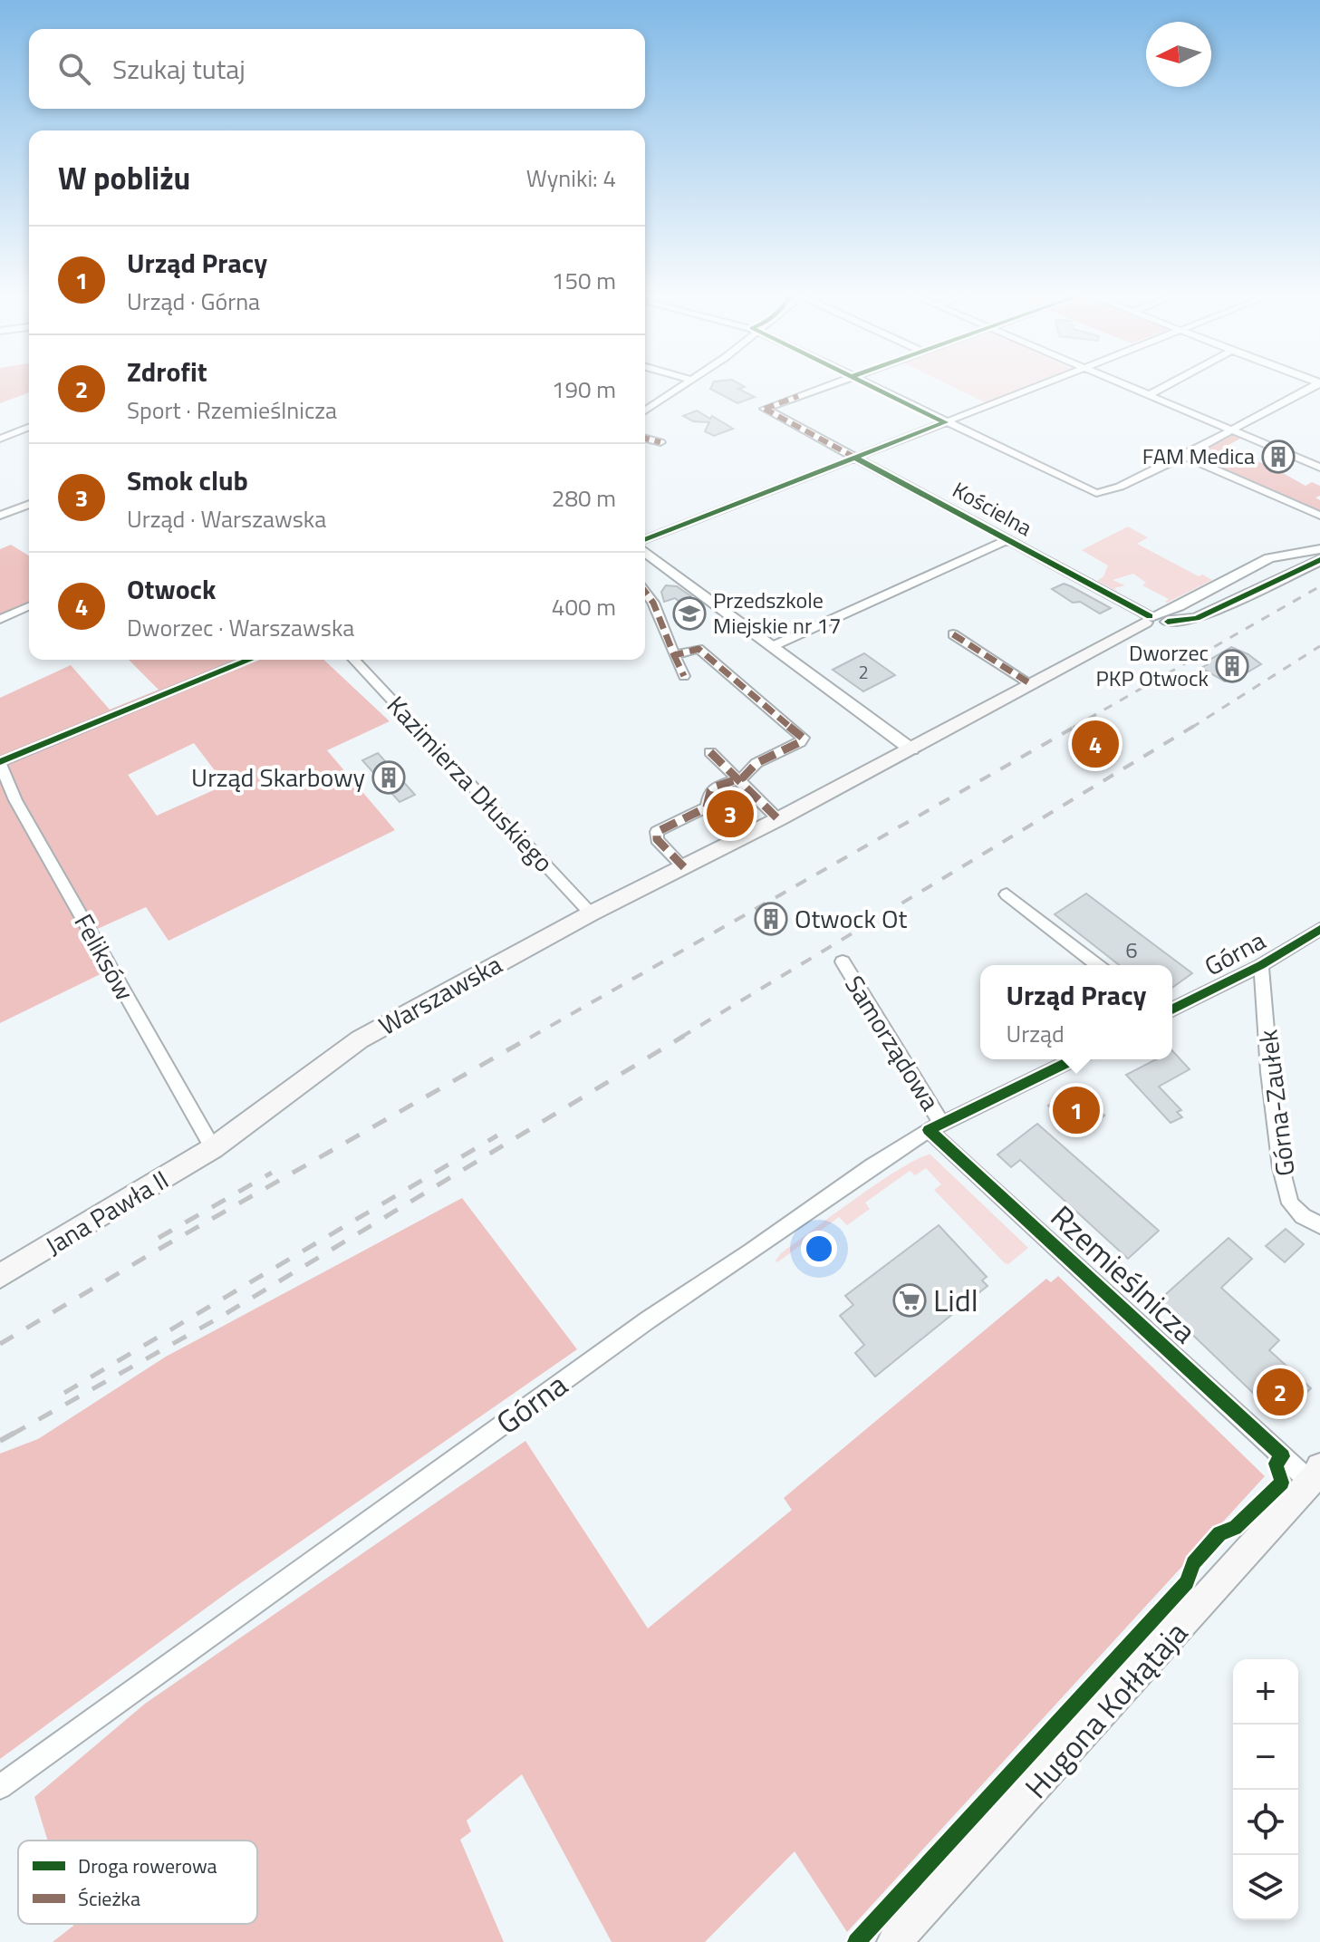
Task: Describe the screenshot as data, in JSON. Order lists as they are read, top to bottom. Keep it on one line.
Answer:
{"streets":{"main road":["Warszawska","Jana Pawła II","Hugona Kołłątaja"],"street":["Kościelna","Kazimierza Dłuskiego","Górna","Feliksów","Samorządowa","Górna-Zaułek","Rzemieślnicza"]},"crossings":[["Kościelna","Warszawska"],["Kazimierza Dłuskiego","Warszawska"],["Górna","Samorządowa"],["Górna","Górna-Zaułek"],["Górna","Rzemieślnicza"],["Feliksów","Warszawska"],["Feliksów","Jana Pawła II"],["Warszawska","Jana Pawła II"],["Samorządowa","Rzemieślnicza"],["Rzemieślnicza","Hugona Kołłątaja"]],"places":{"building":["FAM Medica","Dworzec PKP Otwock","Urząd Skarbowy","Otwock Ot"],"school or university":["Przedszkole Miejskie nr 17"],"supermarket":["Lidl"]},"house_numbers":["2","6"],"legend":["Droga rowerowa","Ścieżka"],"north":"left","page":{"search":"Szukaj tutaj","heading":["W pobliżu","Wyniki: 4"],"list":[{"mark":"1","name":"Urząd Pracy","note":"Urząd · Górna","value":"150 m"},{"mark":"2","name":"Zdrofit","note":"Sport · Rzemieślnicza","value":"190 m"},{"mark":"3","name":"Smok club","note":"Urząd · Warszawska","value":"280 m"},{"mark":"4","name":"Otwock","note":"Dworzec · Warszawska","value":"400 m"}],"pins":["4","3","1","2"],"popup":["Urząd Pracy","Urząd"],"map_buttons":["+","−"]}}
